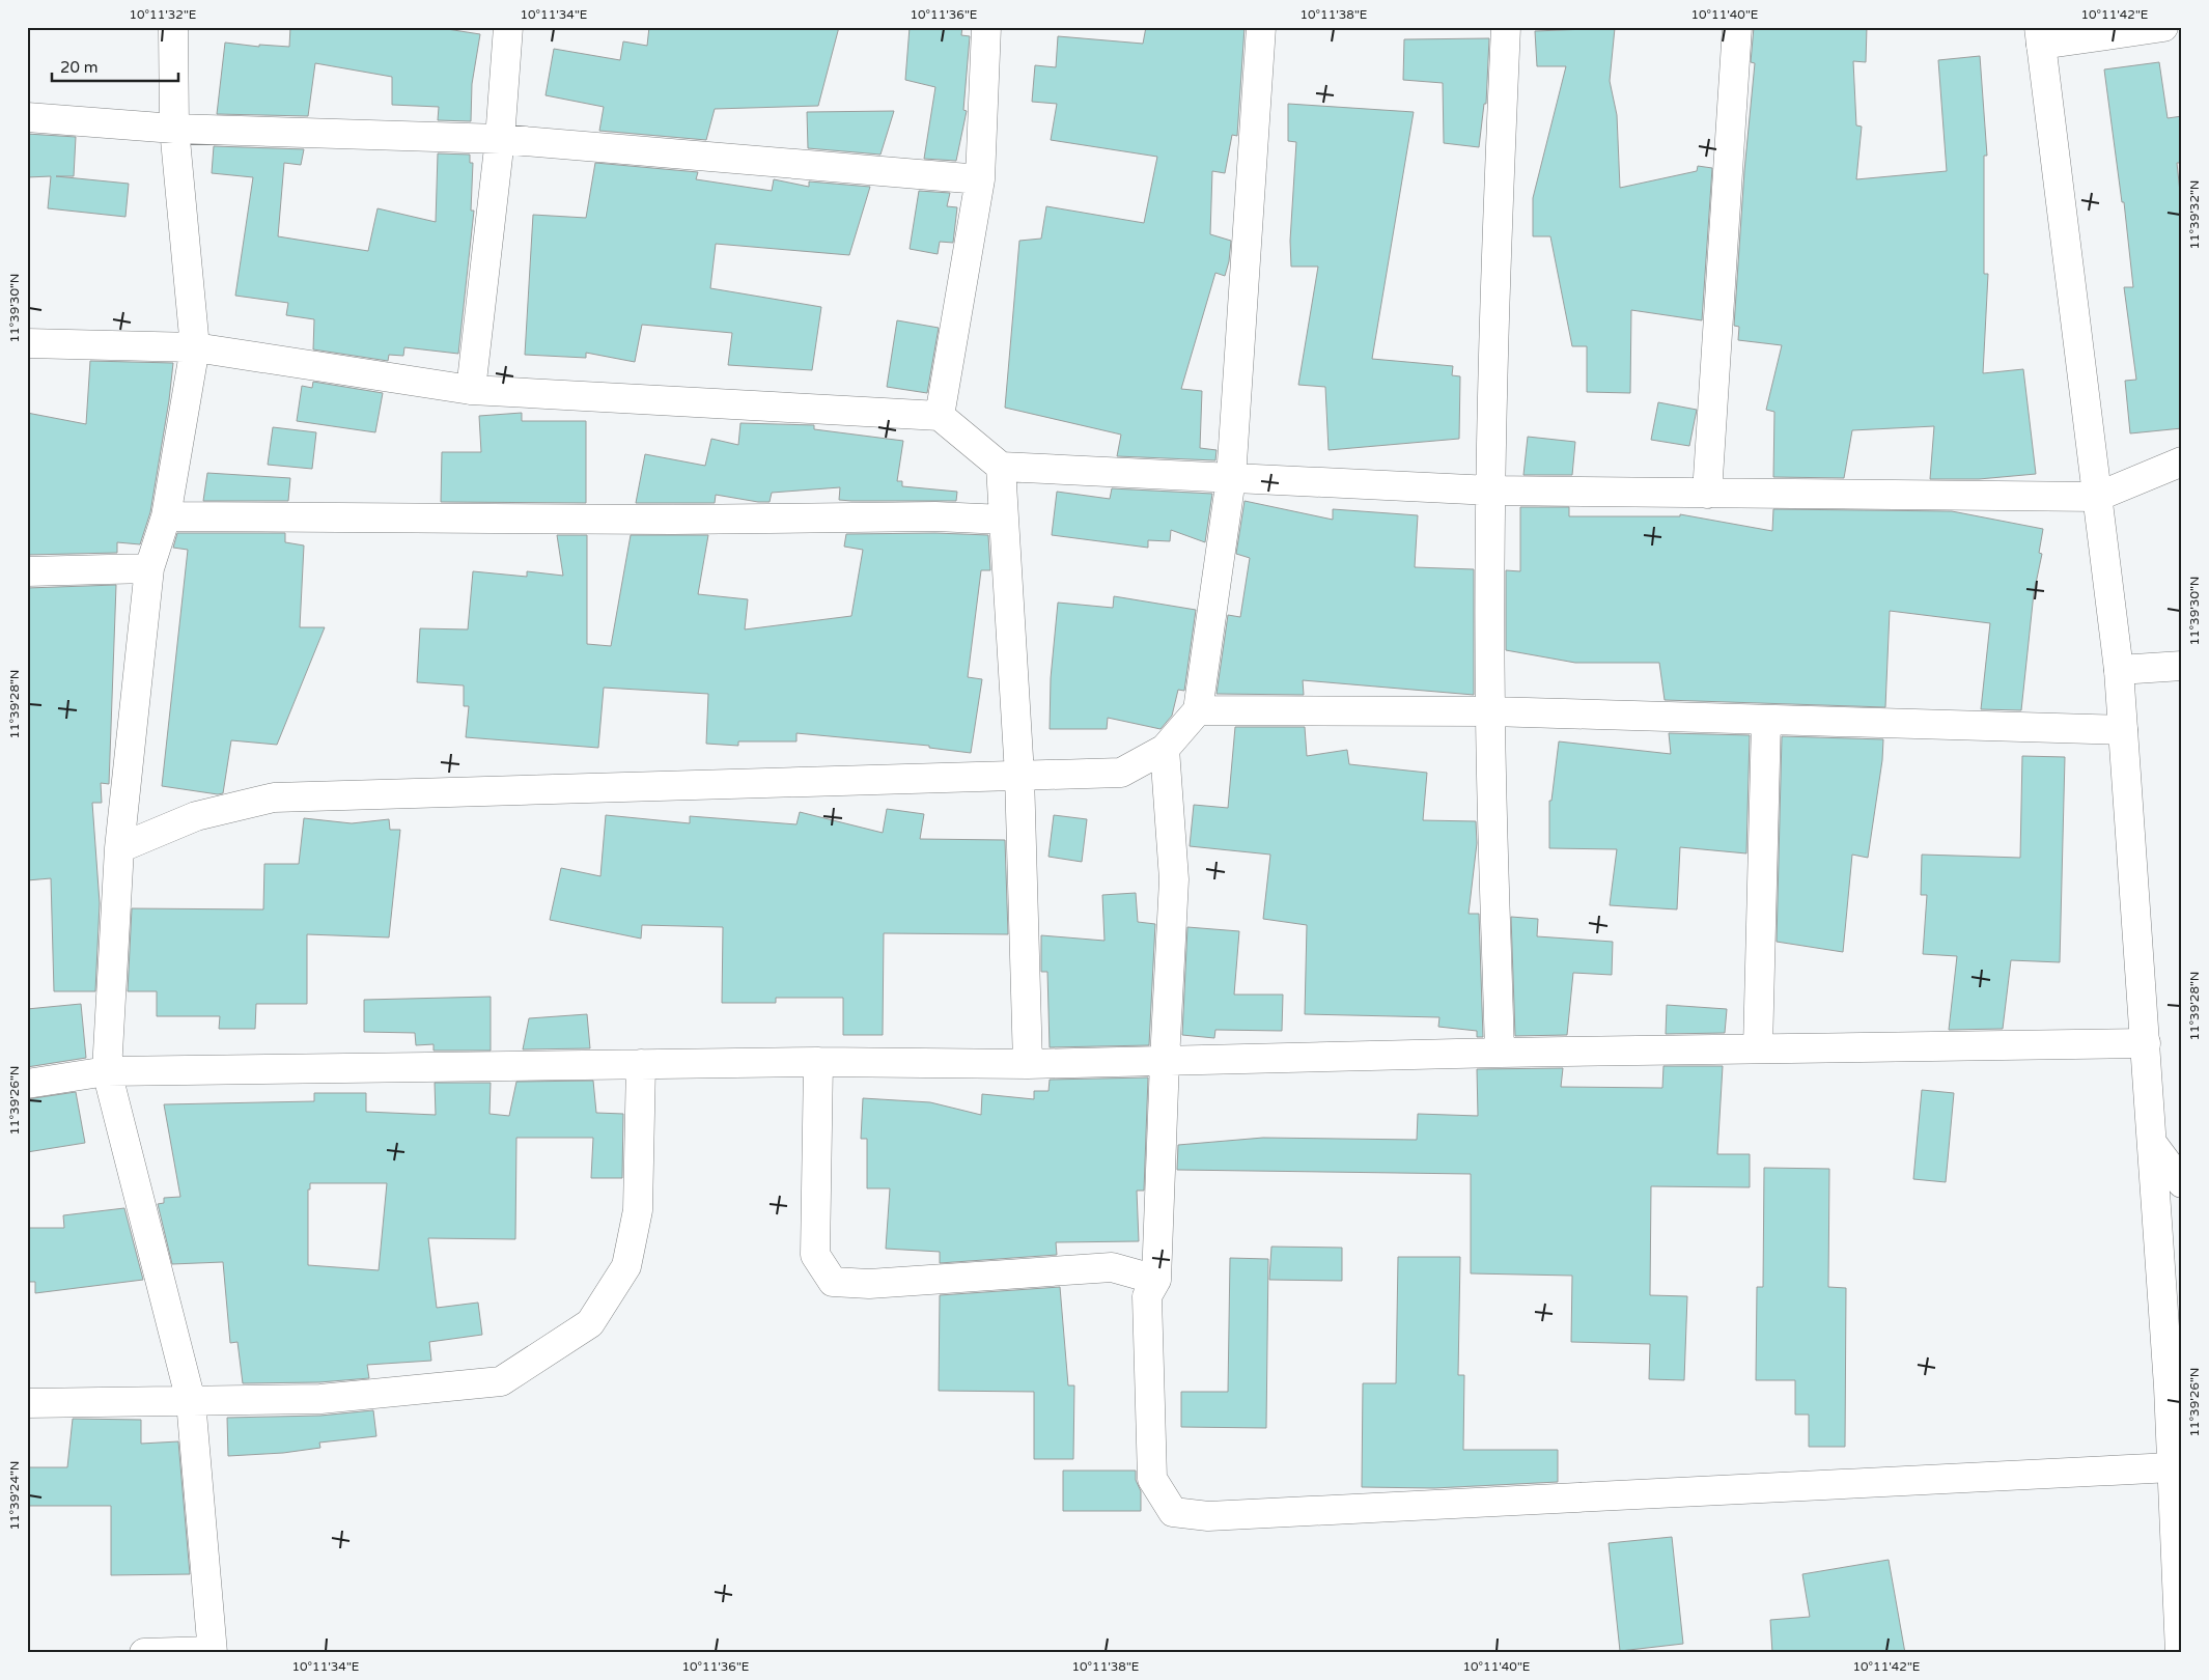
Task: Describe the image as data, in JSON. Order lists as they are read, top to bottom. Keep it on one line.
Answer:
{"scale_bar":"20 m","coordinates":["10°11'32\"E","10°11'34\"E","10°11'36\"E","10°11'38\"E","10°11'40\"E","10°11'42\"E","11°39'32\"N","11°39'30\"N","11°39'28\"N","11°39'26\"N","11°39'24\"N"]}
